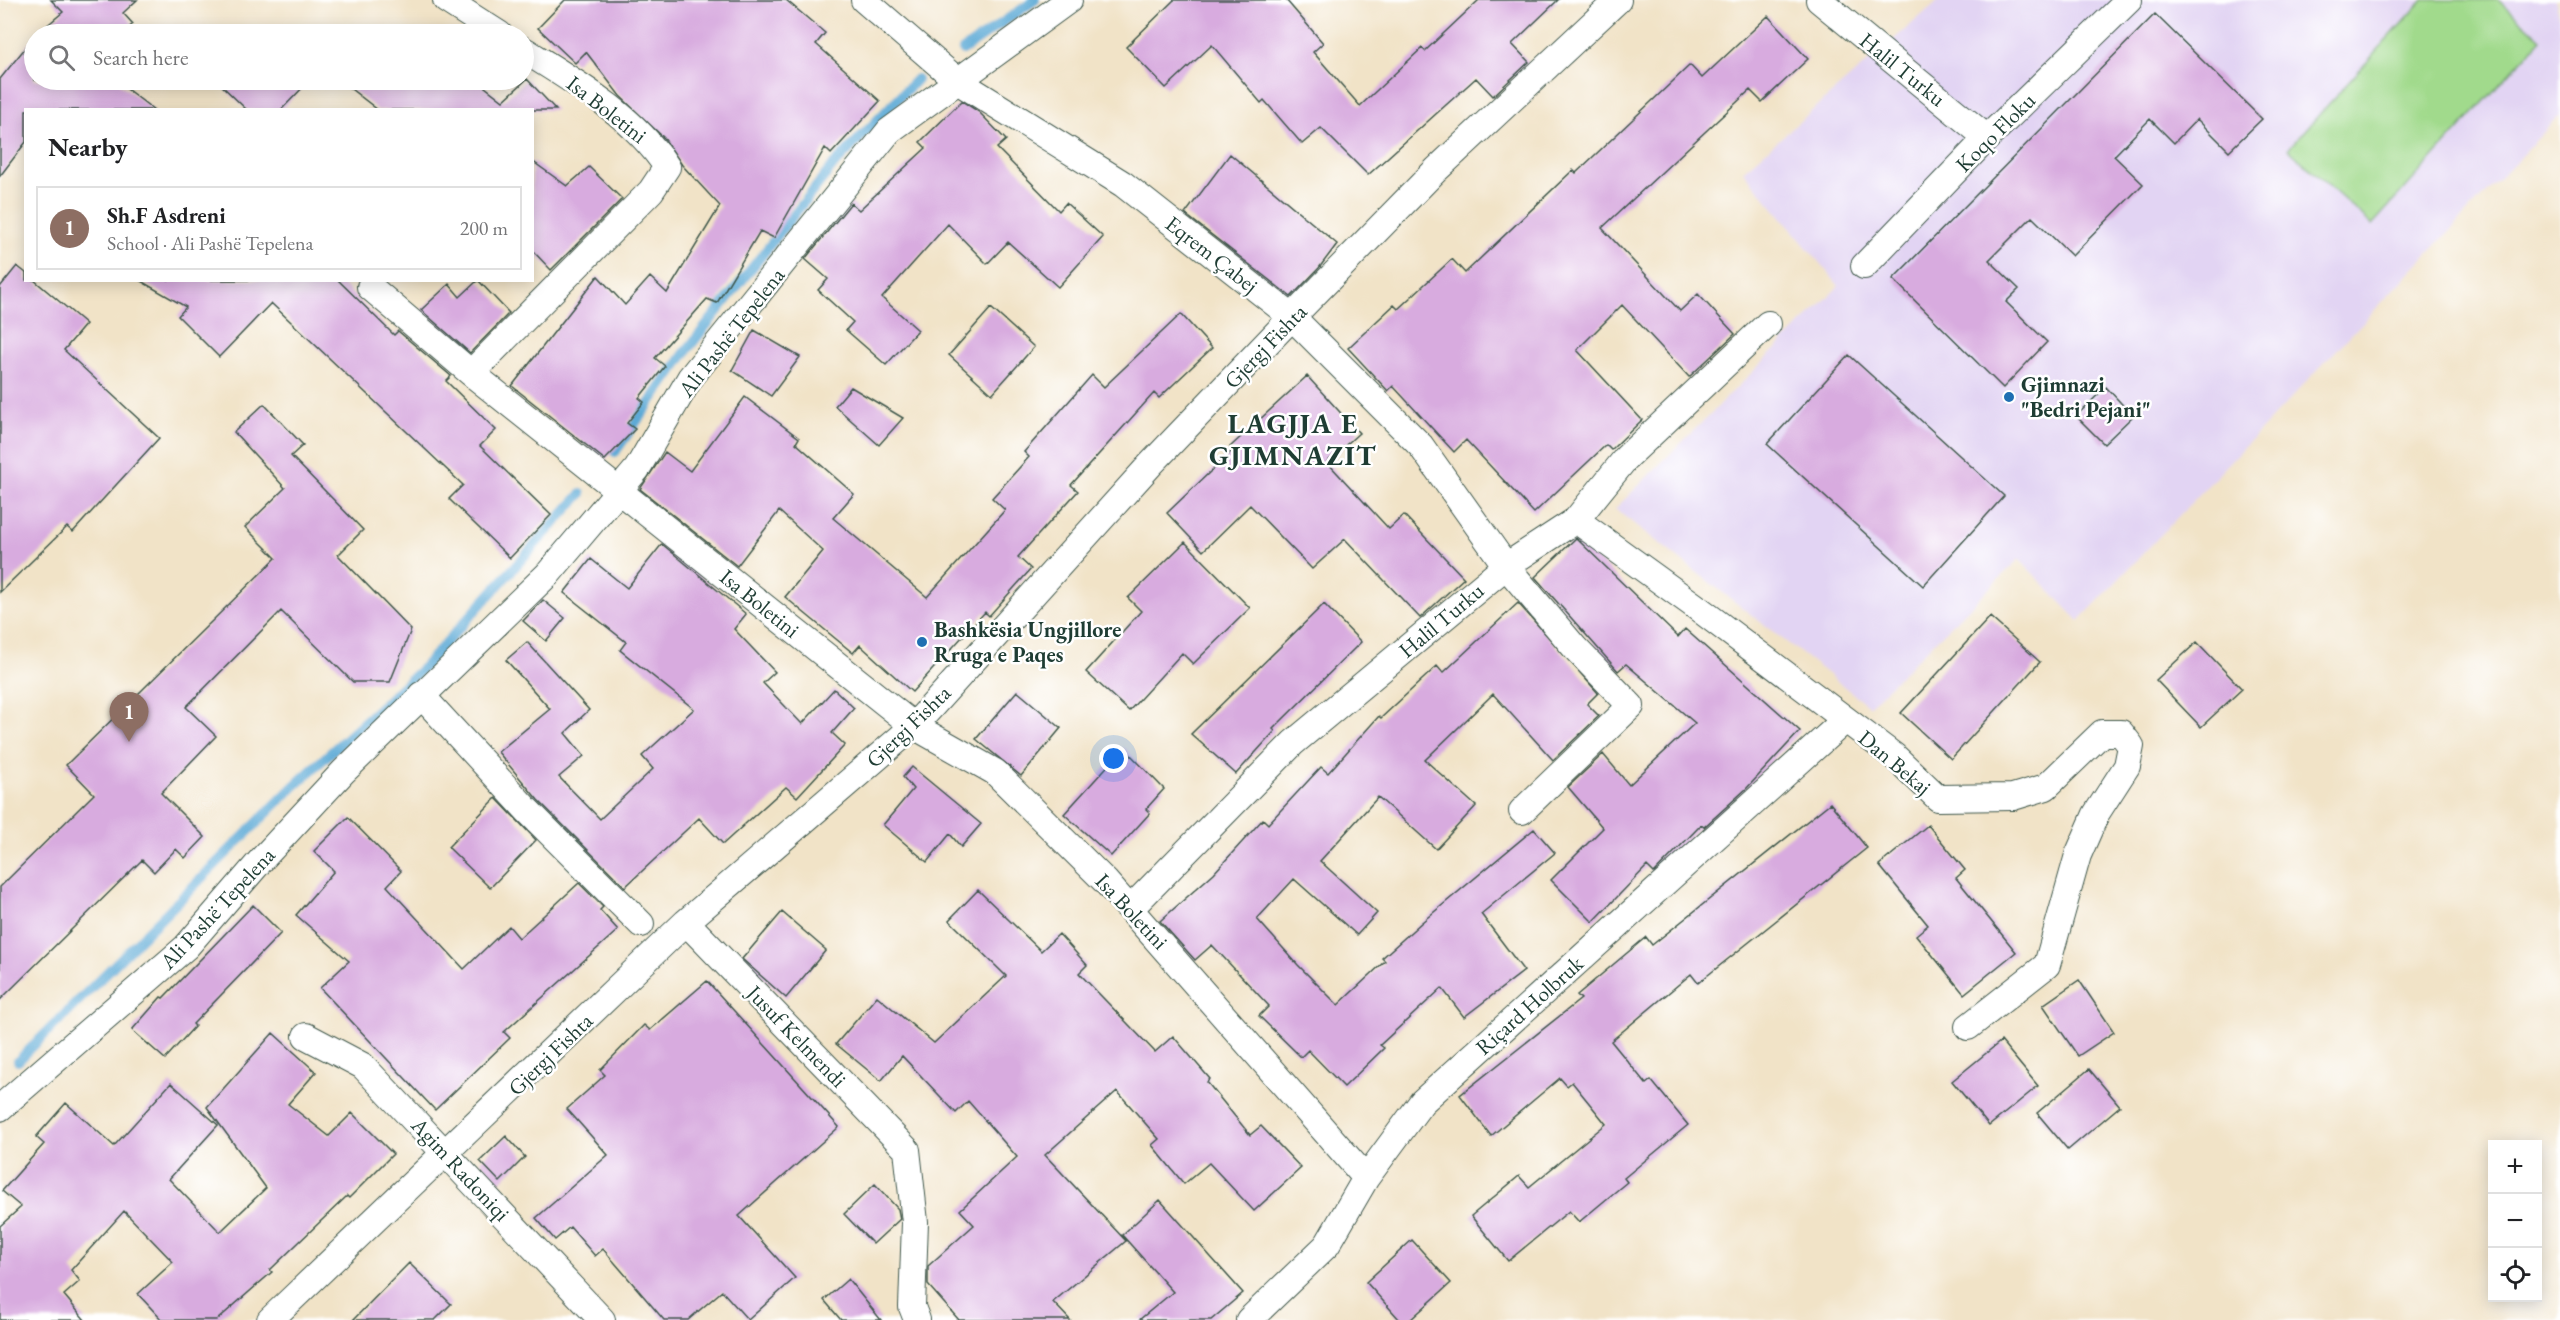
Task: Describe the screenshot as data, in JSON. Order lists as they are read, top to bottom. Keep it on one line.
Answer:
{"streets":{"street":["Halil Turku","Isa Boletini","Koqo Floku","Eqrem Çabej","Ali Pashë Tepelena","Gjergj Fishta","Dan Bekaj","Riçard Holbruk","Jusuf Kelmendi","Agim Radoniqi"]},"crossings":[["Halil Turku","Isa Boletini"],["Halil Turku","Koqo Floku"],["Halil Turku","Eqrem Çabej"],["Isa Boletini","Ali Pashë Tepelena"],["Isa Boletini","Gjergj Fishta"],["Isa Boletini","Riçard Holbruk"],["Eqrem Çabej","Ali Pashë Tepelena"],["Eqrem Çabej","Gjergj Fishta"],["Gjergj Fishta","Jusuf Kelmendi"],["Gjergj Fishta","Agim Radoniqi"],["Dan Bekaj","Riçard Holbruk"]],"districts":["LAGJJA E GJIMNAZIT"],"places":["Gjimnazi \"Bedri Pejani\"","Bashkësia Ungjillore Rruga e Paqes"],"page":{"search":"Search here","heading":"Nearby","list":[{"mark":"1","name":"Sh.F Asdreni","note":"School · Ali Pashë Tepelena","value":"200 m"}],"pins":"1","map_buttons":["+","−"]}}
